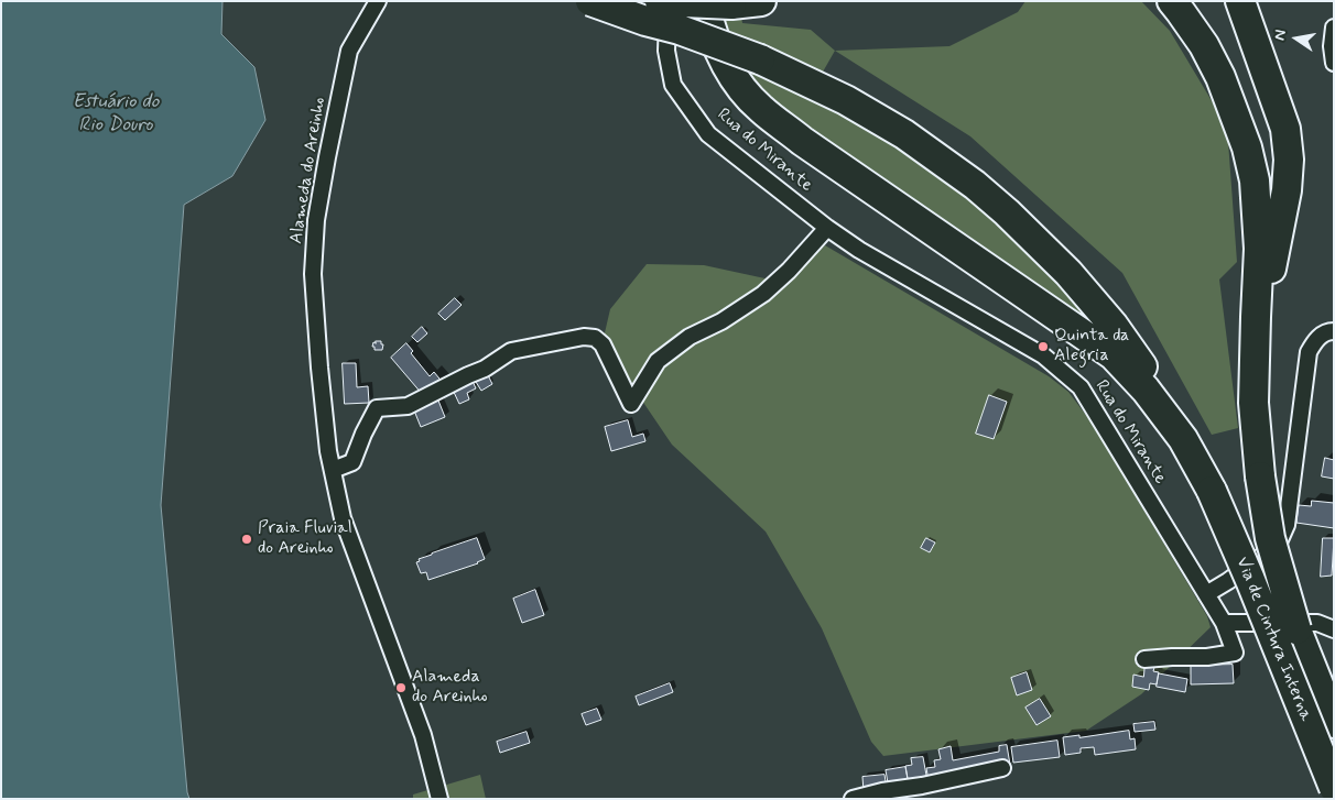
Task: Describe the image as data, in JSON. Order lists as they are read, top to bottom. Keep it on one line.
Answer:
{"streets":{"highway":["Via de Cintura Interna"],"street":["Rua do Mirante","Alameda do Areinho"]},"water":["Estuário do Rio Douro"],"places":["Quinta da Alegria","Praia Fluvial do Areinho","Alameda do Areinho"],"north":"left"}
